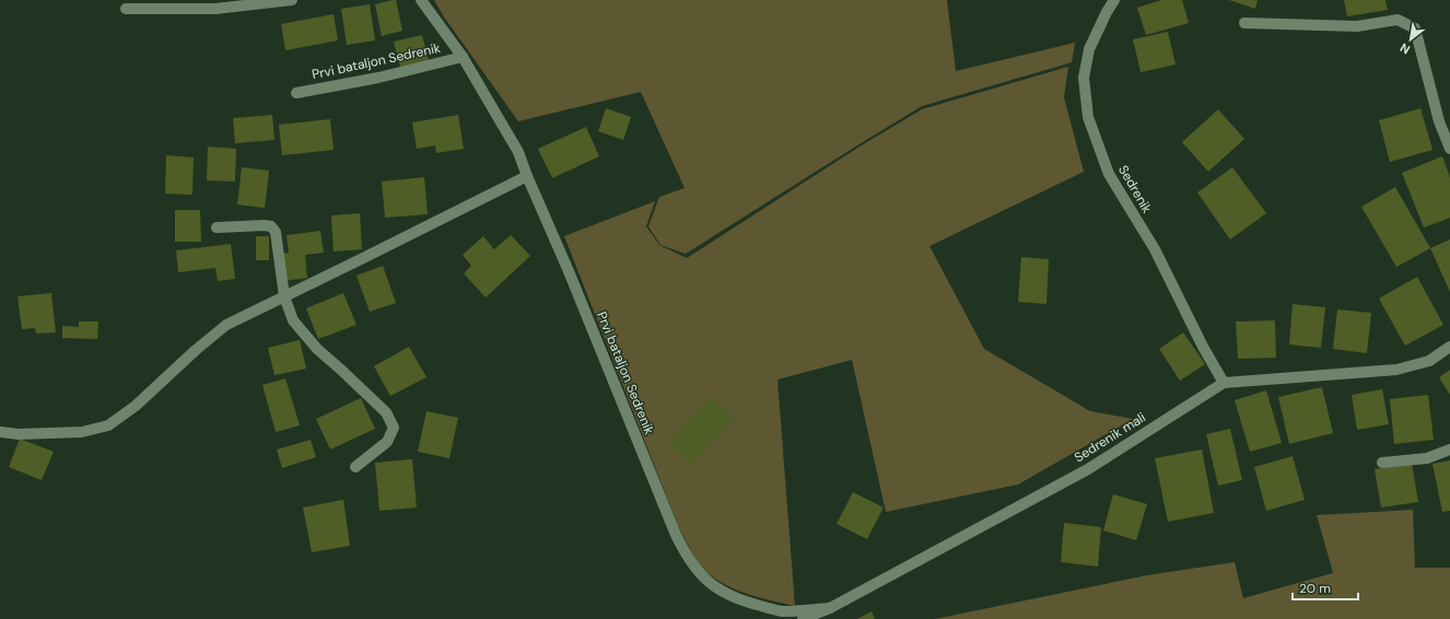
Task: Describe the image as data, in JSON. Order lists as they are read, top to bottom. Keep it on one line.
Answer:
{"streets":{"street":["Prvi bataljon Sedrenik","Sedrenik","Sedrenik mali"]},"crossings":[["Prvi bataljon Sedrenik","Sedrenik mali"],["Sedrenik","Sedrenik mali"]],"scale_bar":"20 m","north":"bottom left"}
